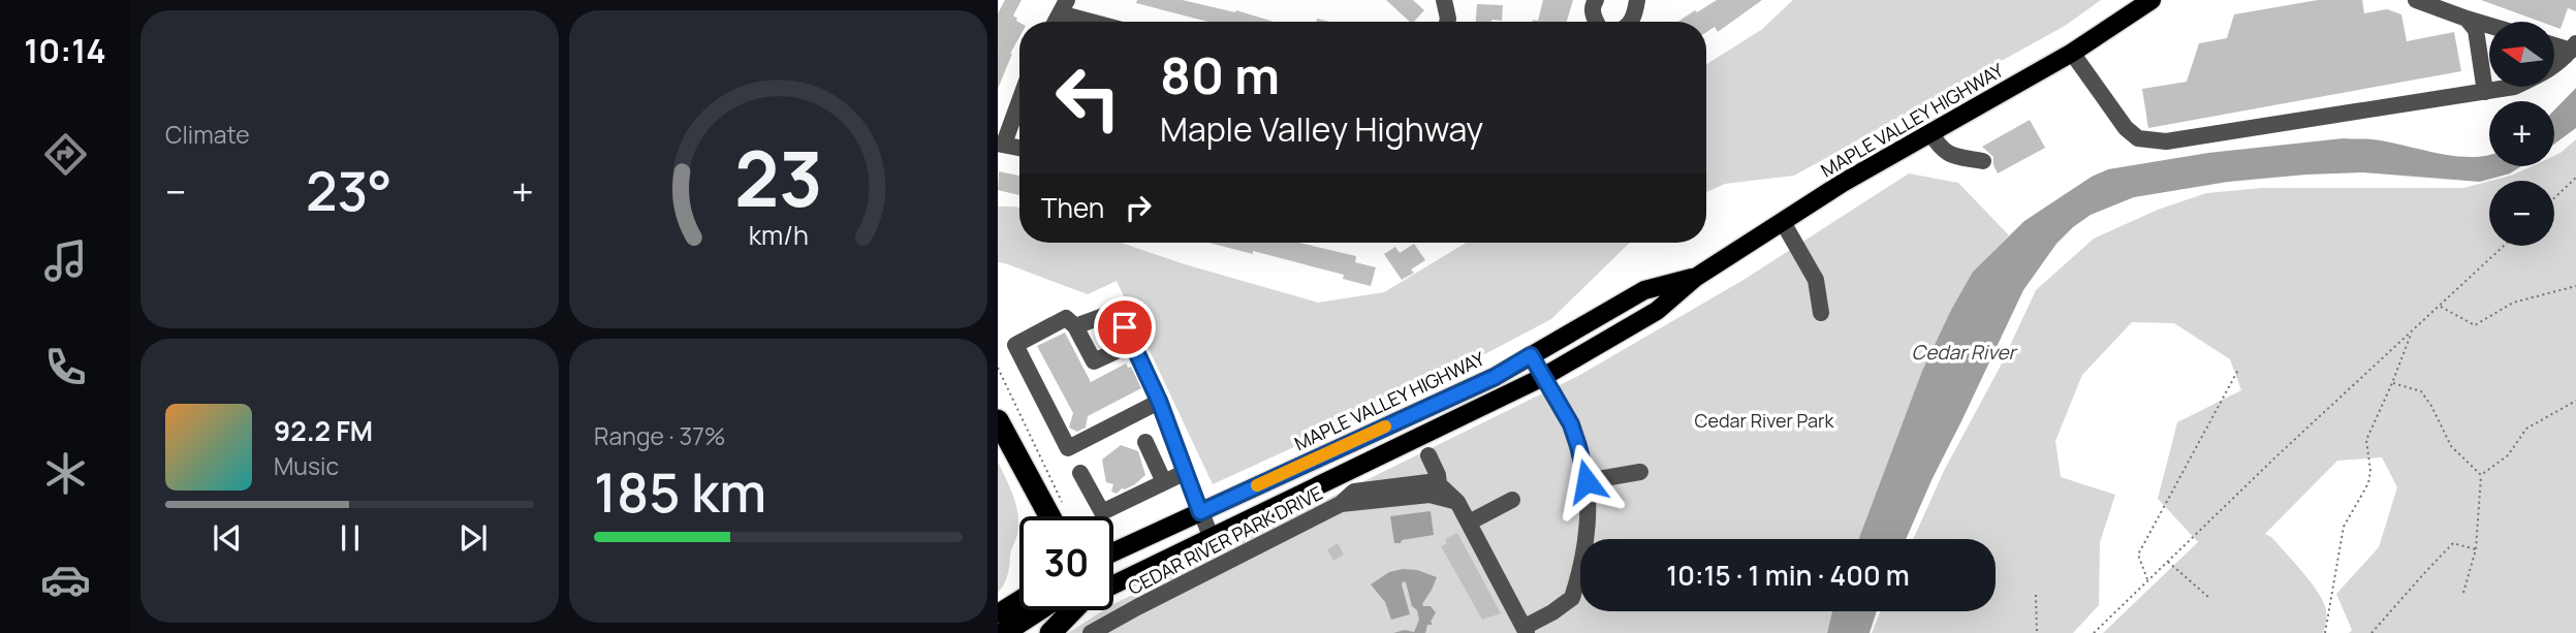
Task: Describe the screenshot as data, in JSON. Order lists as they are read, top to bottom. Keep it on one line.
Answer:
{"streets":{"main road":["MAPLE VALLEY HIGHWAY"],"street":["CEDAR RIVER PARK DRIVE"]},"water":["Cedar River"],"parks":["Cedar River Park"],"north":"left","page":{"tabs":"10:14","tile":["Climate",["Range · 37%","185 km"]],"map_buttons":["+","−"],"turn":["80 m","Maple Valley Highway"],"heat":["−","23°","+"],"then":"Then","song":["92.2 FM","Music"],"limit":"30","trip":"10:15 · 1 min · 400 m","gauge":["23","km/h"]}}
